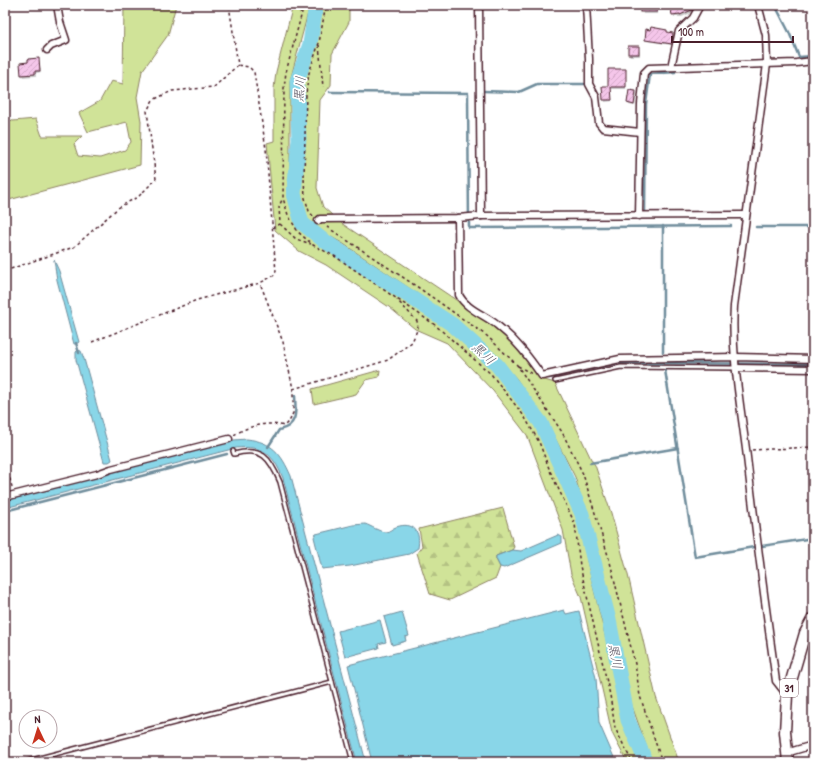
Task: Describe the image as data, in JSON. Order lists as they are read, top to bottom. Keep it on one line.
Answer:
{"streets":{"main road":["31"]},"water":["黒川"],"scale_bar":"100 m","north":"top"}
